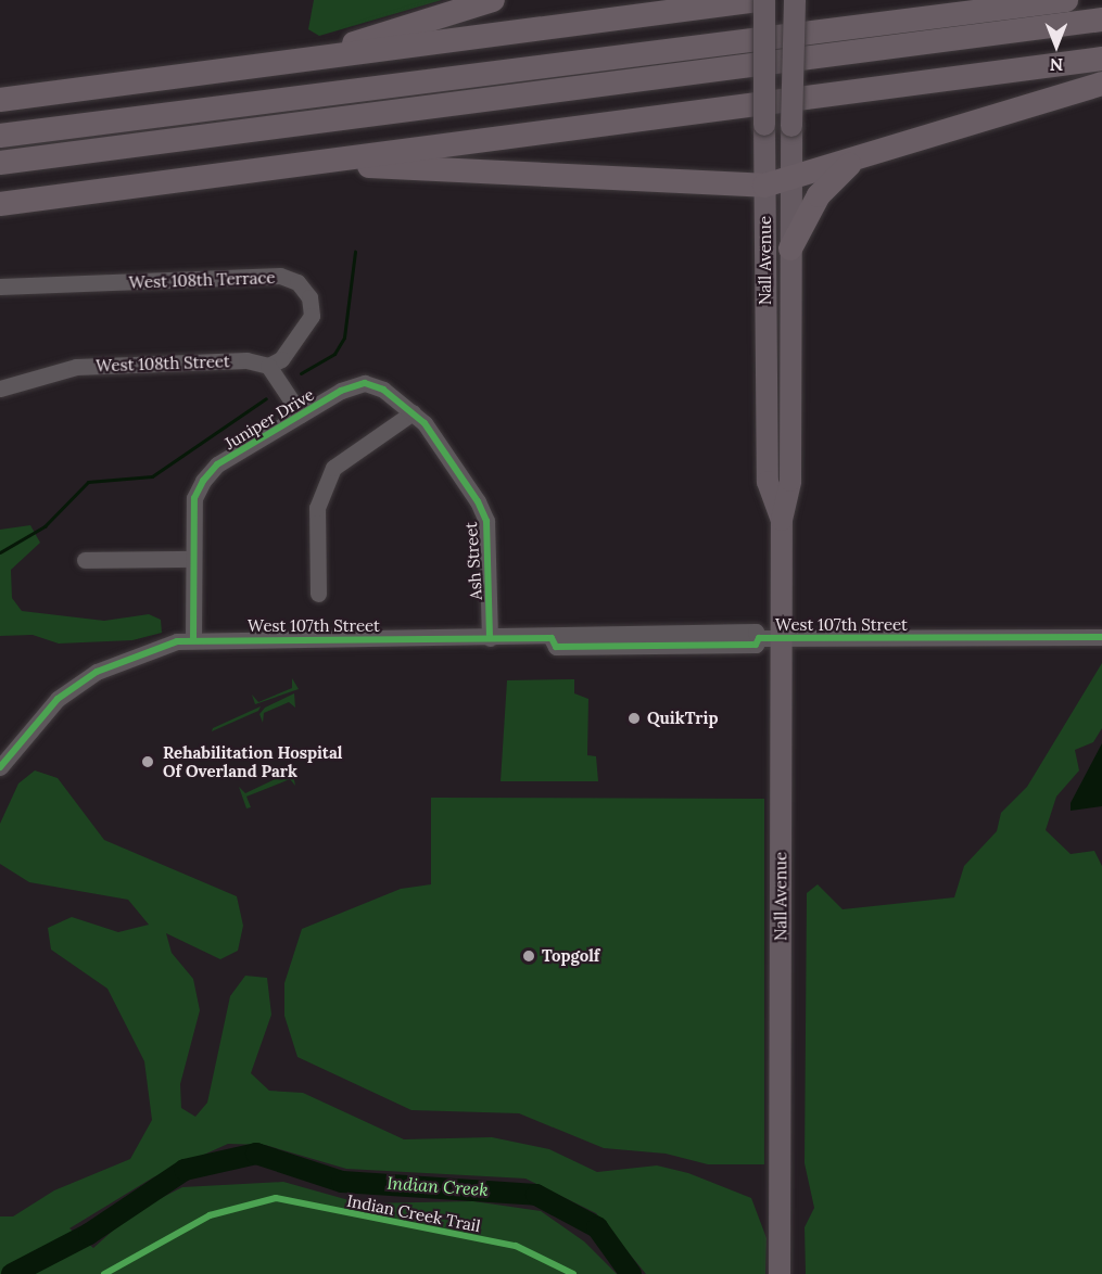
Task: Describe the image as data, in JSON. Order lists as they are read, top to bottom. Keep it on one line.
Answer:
{"streets":{"main road":["Nall Avenue"],"street":["West 108th Terrace","West 108th Street","Juniper Drive","Ash Street","West 107th Street"],"cycle path":["Indian Creek Trail"]},"crossings":[["Nall Avenue","West 107th Street"],["West 108th Terrace","West 108th Street"],["Juniper Drive","Ash Street"],["Juniper Drive","West 107th Street"],["Ash Street","West 107th Street"]],"water":["Indian Creek"],"places":["QuikTrip","Rehabilitation Hospital Of Overland Park","Topgolf"],"north":"bottom"}
